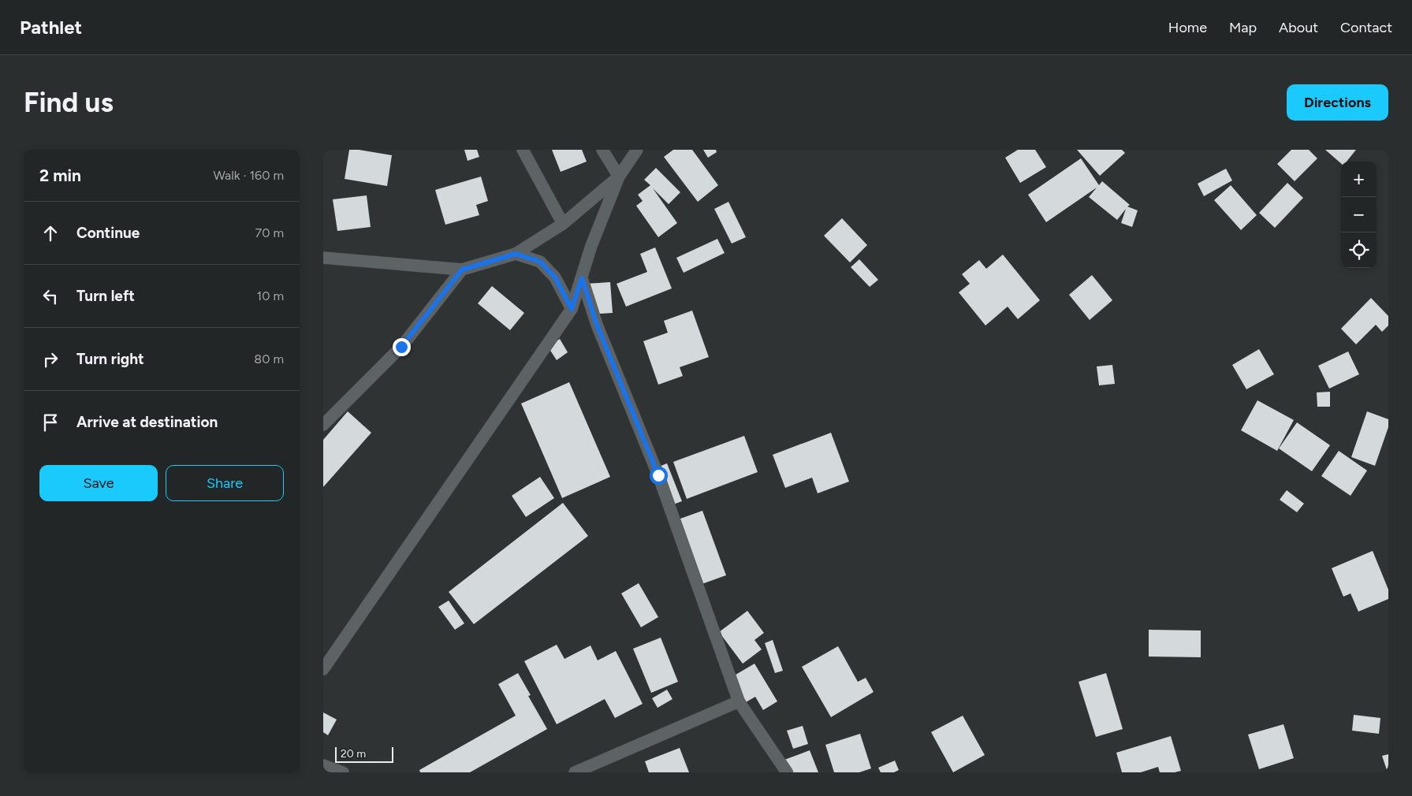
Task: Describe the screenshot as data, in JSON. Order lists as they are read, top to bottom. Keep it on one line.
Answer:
{"scale_bar":"20 m","page":{"header":"Pathlet","nav":["Home","Map","About","Contact"],"buttons":["Directions",["Save","Share"]],"title":"Find us","heading":["2 min","Walk · 160 m"],"map_buttons":["+","−"],"list":[["Continue","70 m"],["Turn left","10 m"],["Turn right","80 m"],"Arrive at destination"],"scale":"20 m"}}
